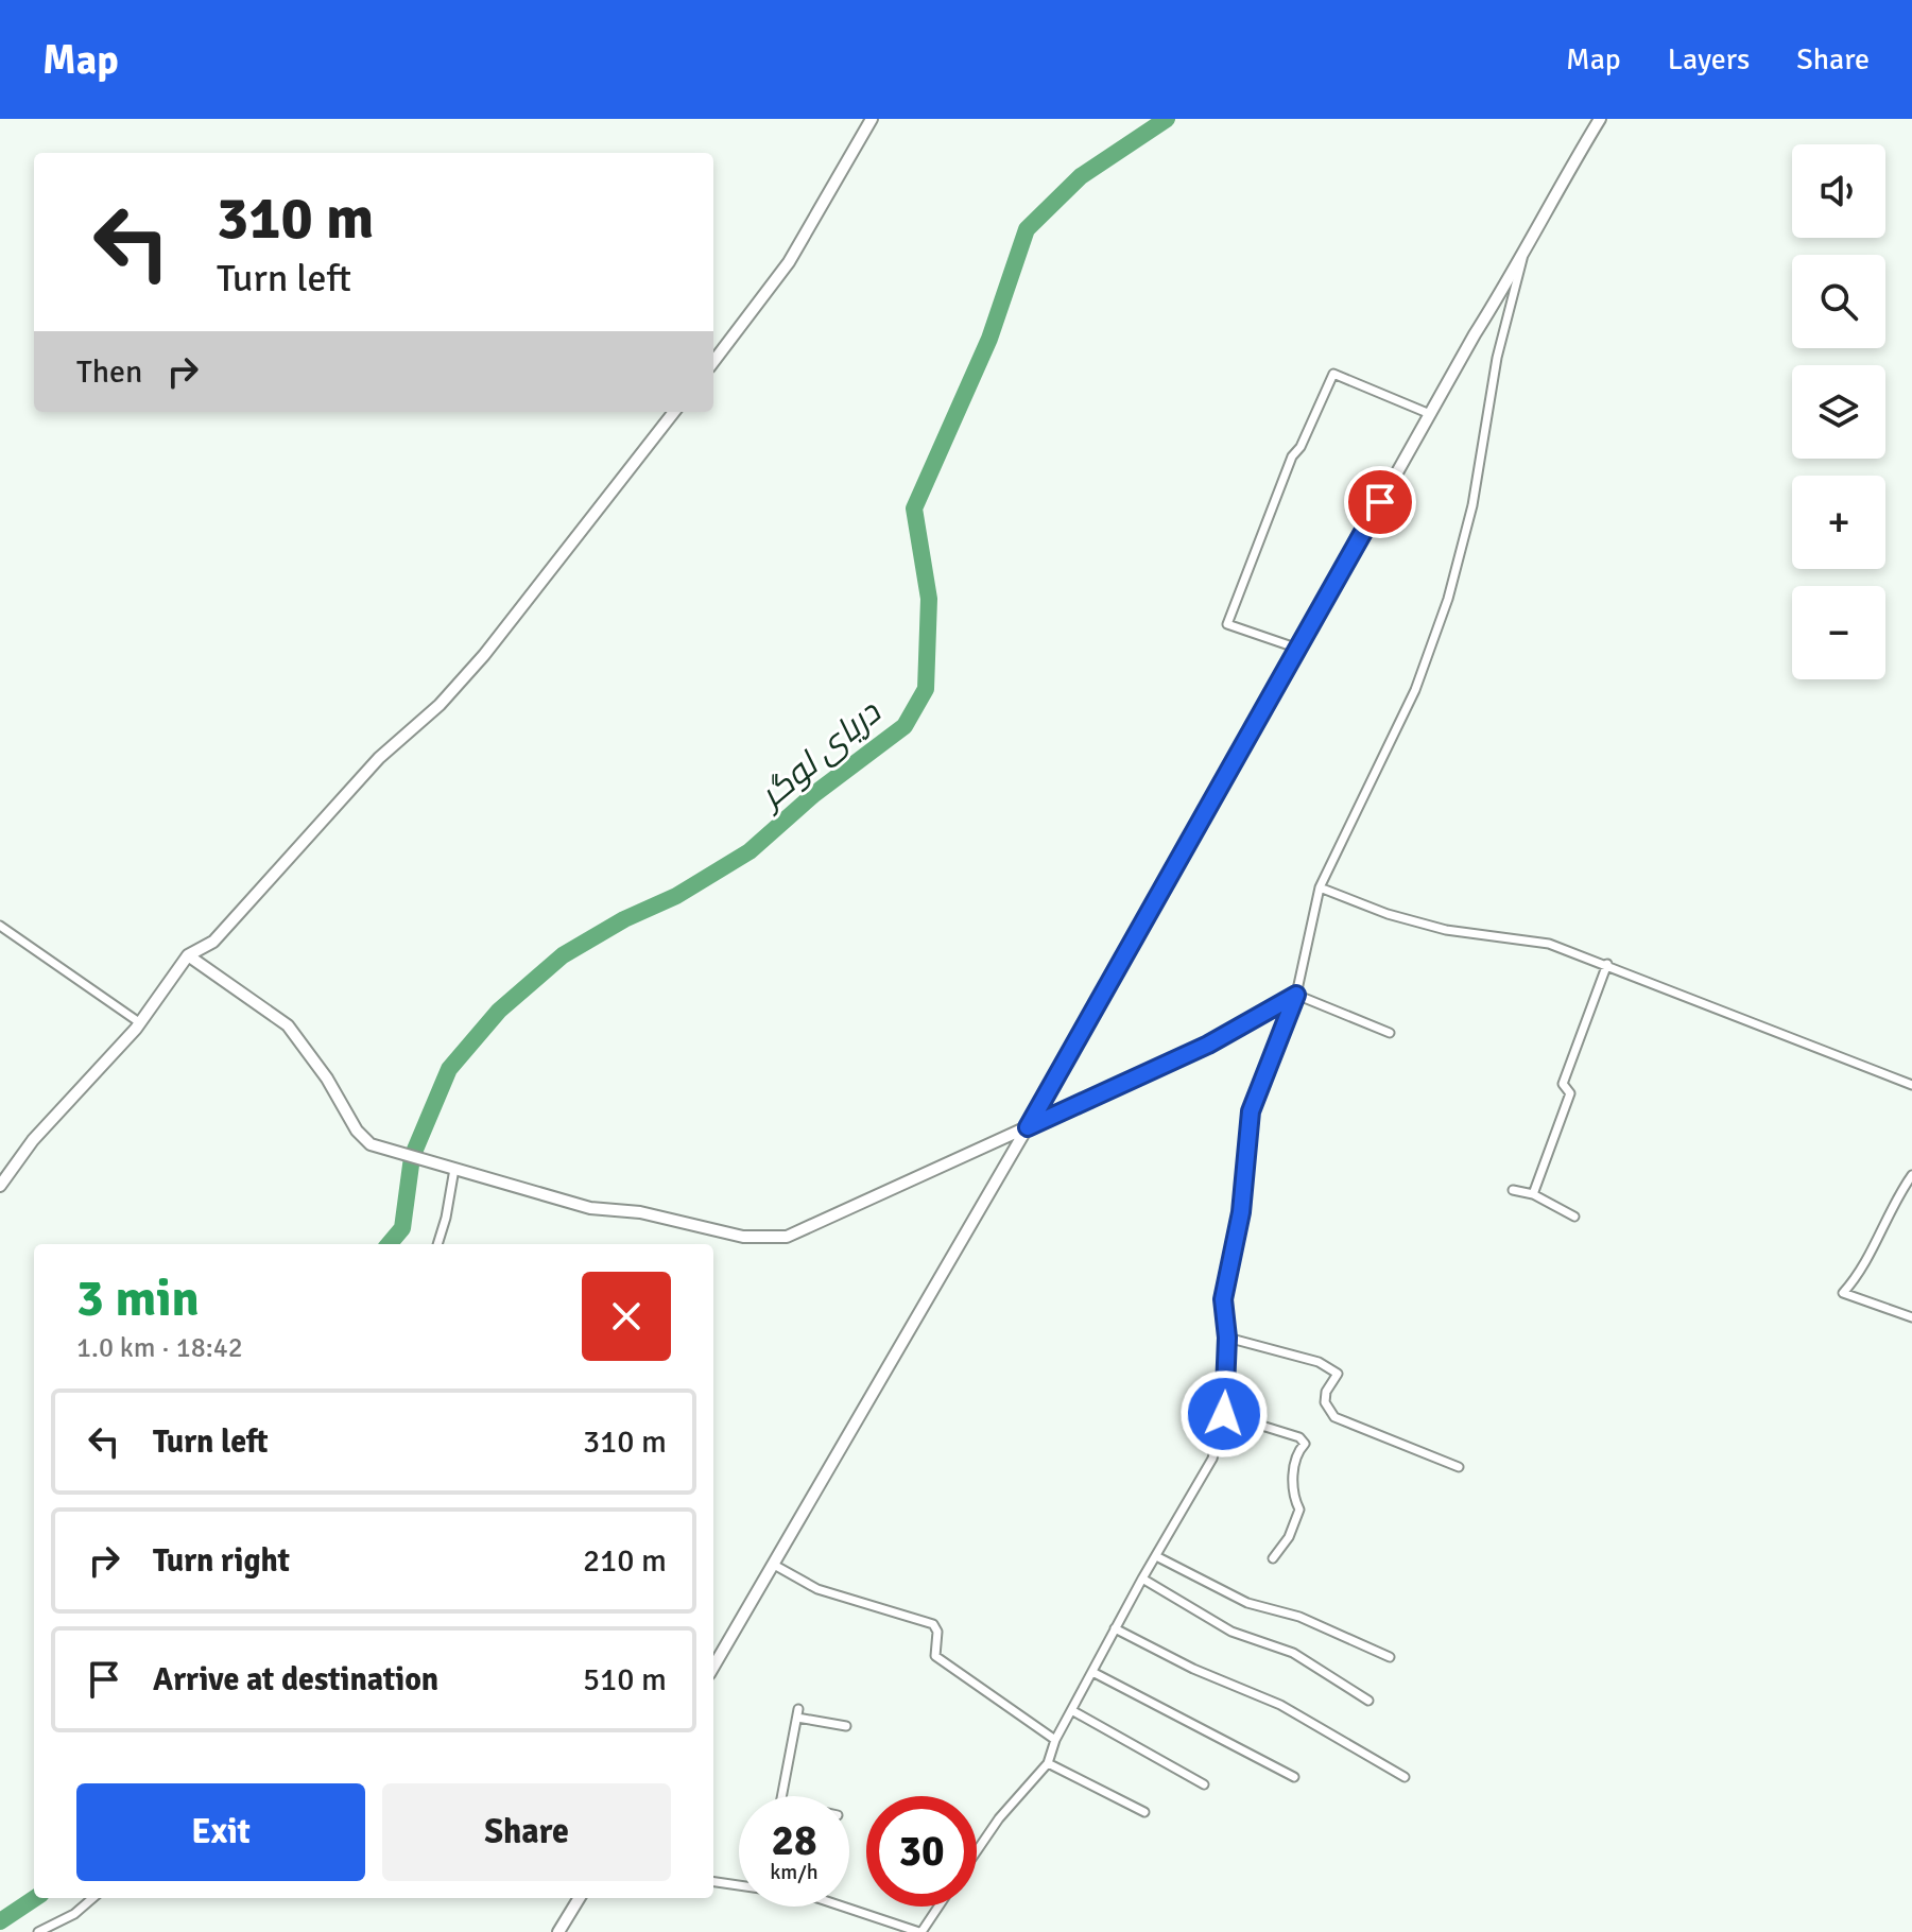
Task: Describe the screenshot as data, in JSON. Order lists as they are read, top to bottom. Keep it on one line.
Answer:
{"water":["دریای لوگر"],"page":{"header":"Map","nav":["Map","Layers","Share"],"map_buttons":["+","−"],"turn":["310 m","Turn left"],"then":"Then","heading":["3 min","1.0 km · 18:42"],"list":[{"name":"Turn left","value":"310 m"},{"name":"Turn right","value":"210 m"},{"name":"Arrive at destination","value":"510 m"}],"buttons":["Exit","Share"],"speed":"28 km/h","limit":"30"}}
